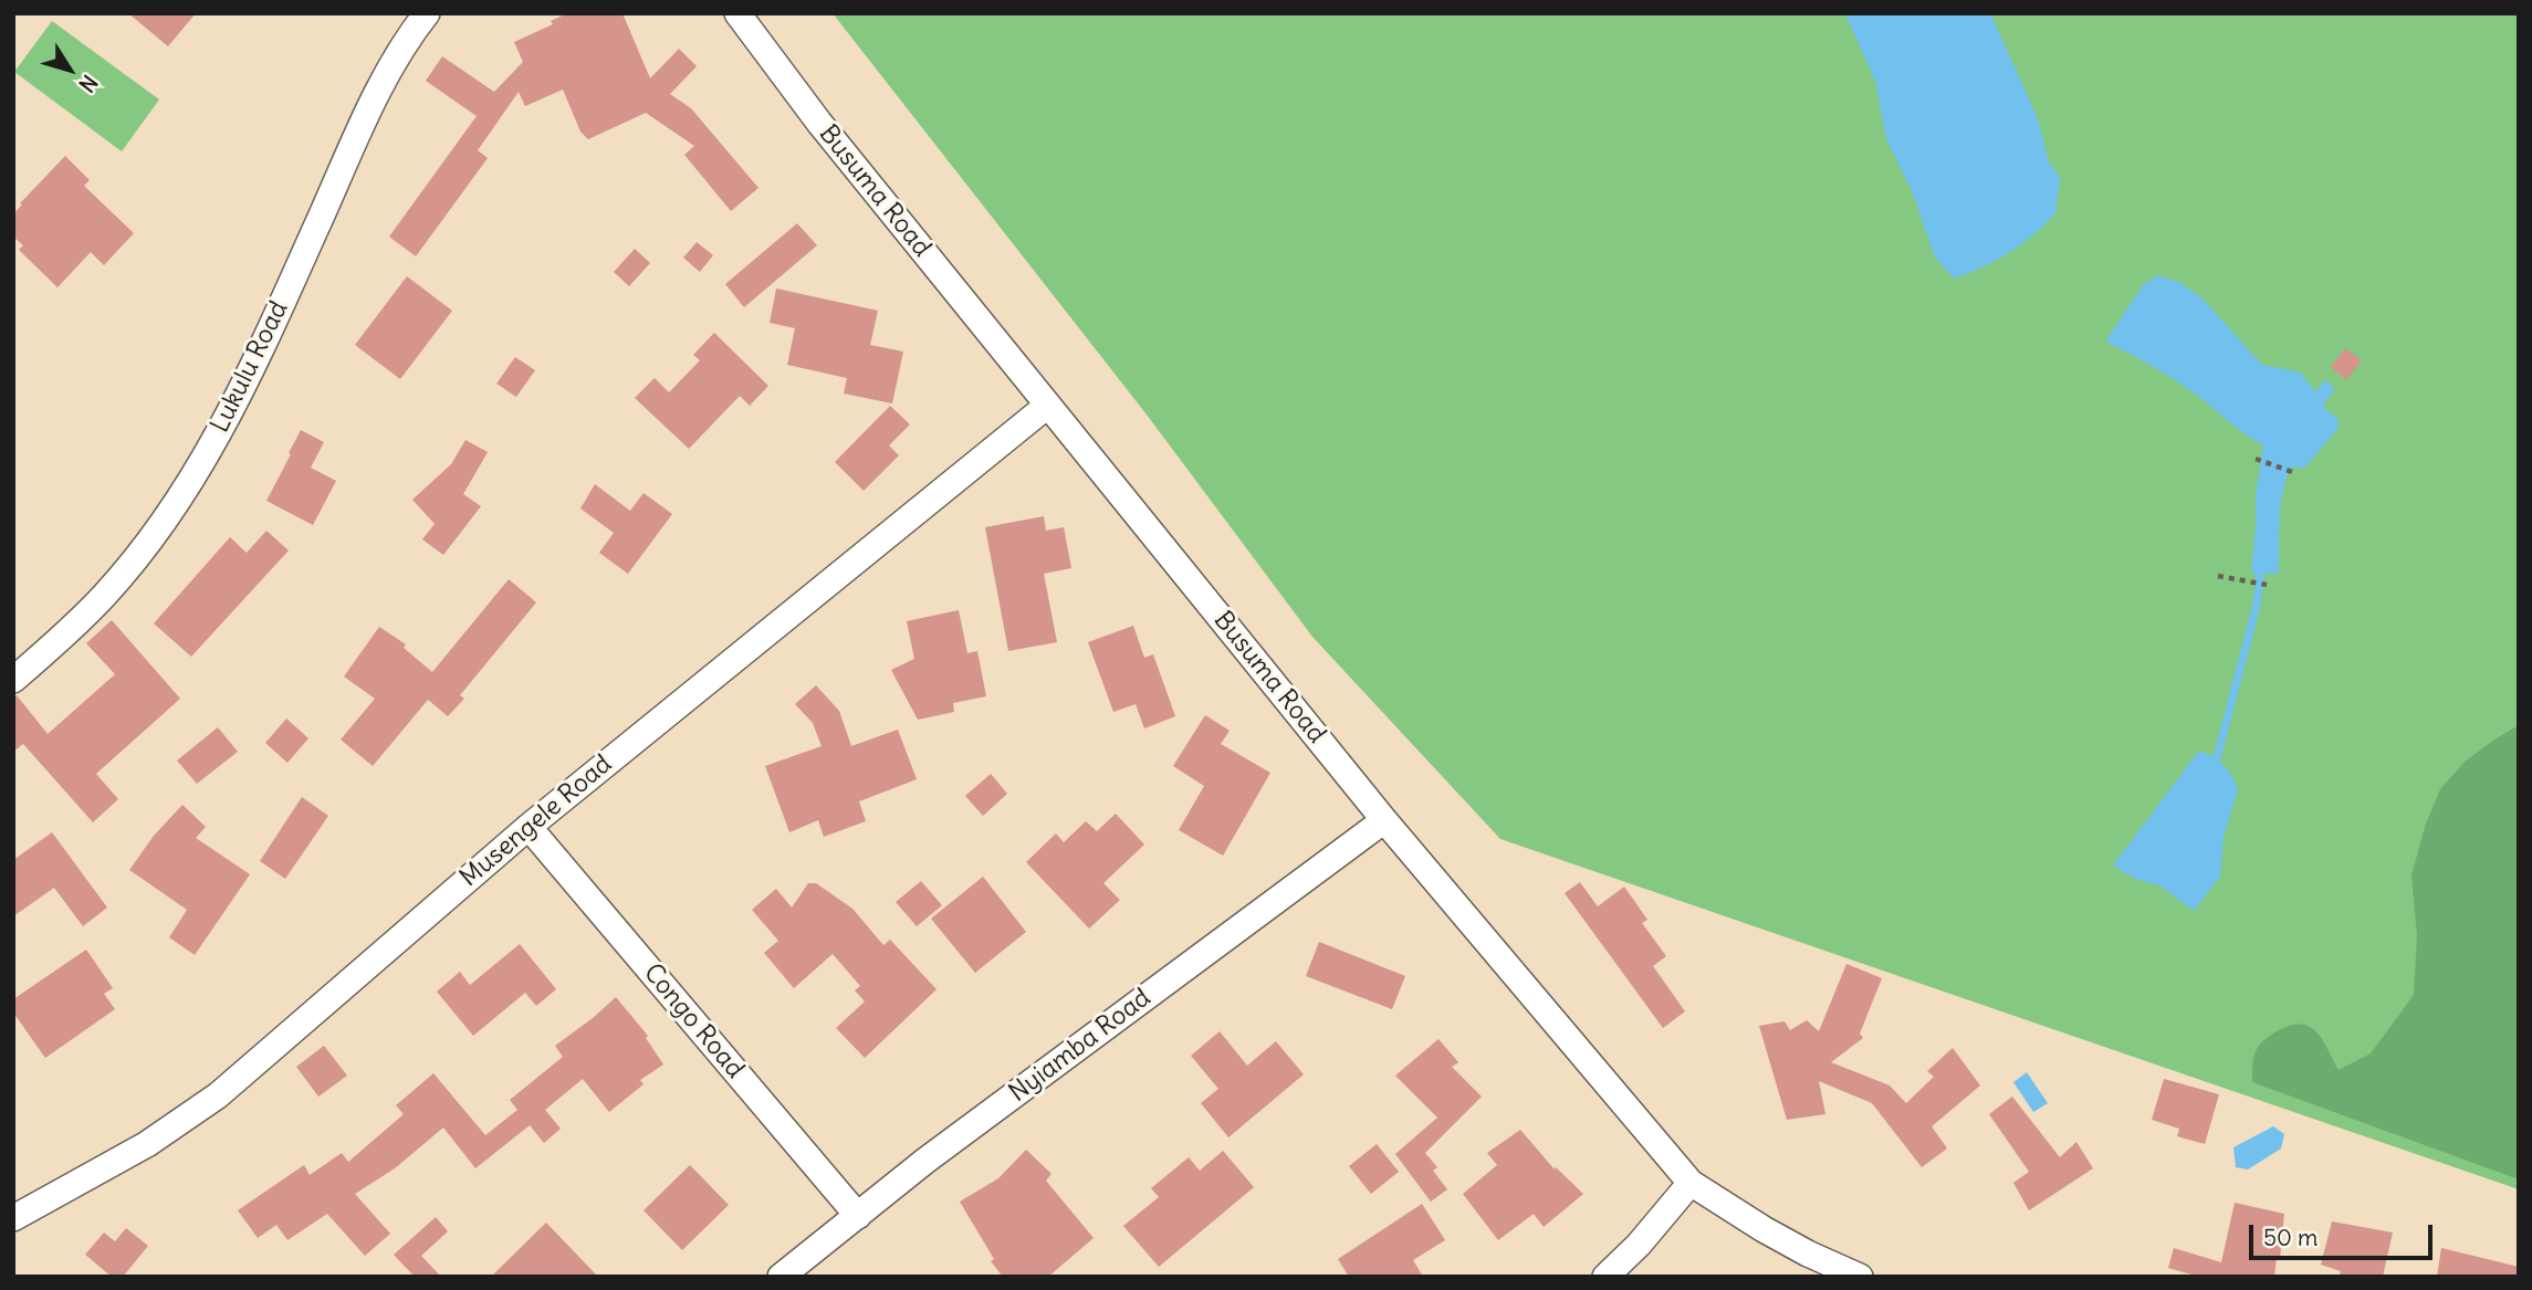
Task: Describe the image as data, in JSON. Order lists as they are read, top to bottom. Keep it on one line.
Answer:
{"streets":{"street":["Busuma Road","Lukulu Road","Musengele Road","Congo Road","Nyiamba Road"]},"crossings":[["Busuma Road","Musengele Road"],["Busuma Road","Nyiamba Road"],["Musengele Road","Congo Road"],["Congo Road","Nyiamba Road"]],"scale_bar":"50 m","north":"bottom right"}
